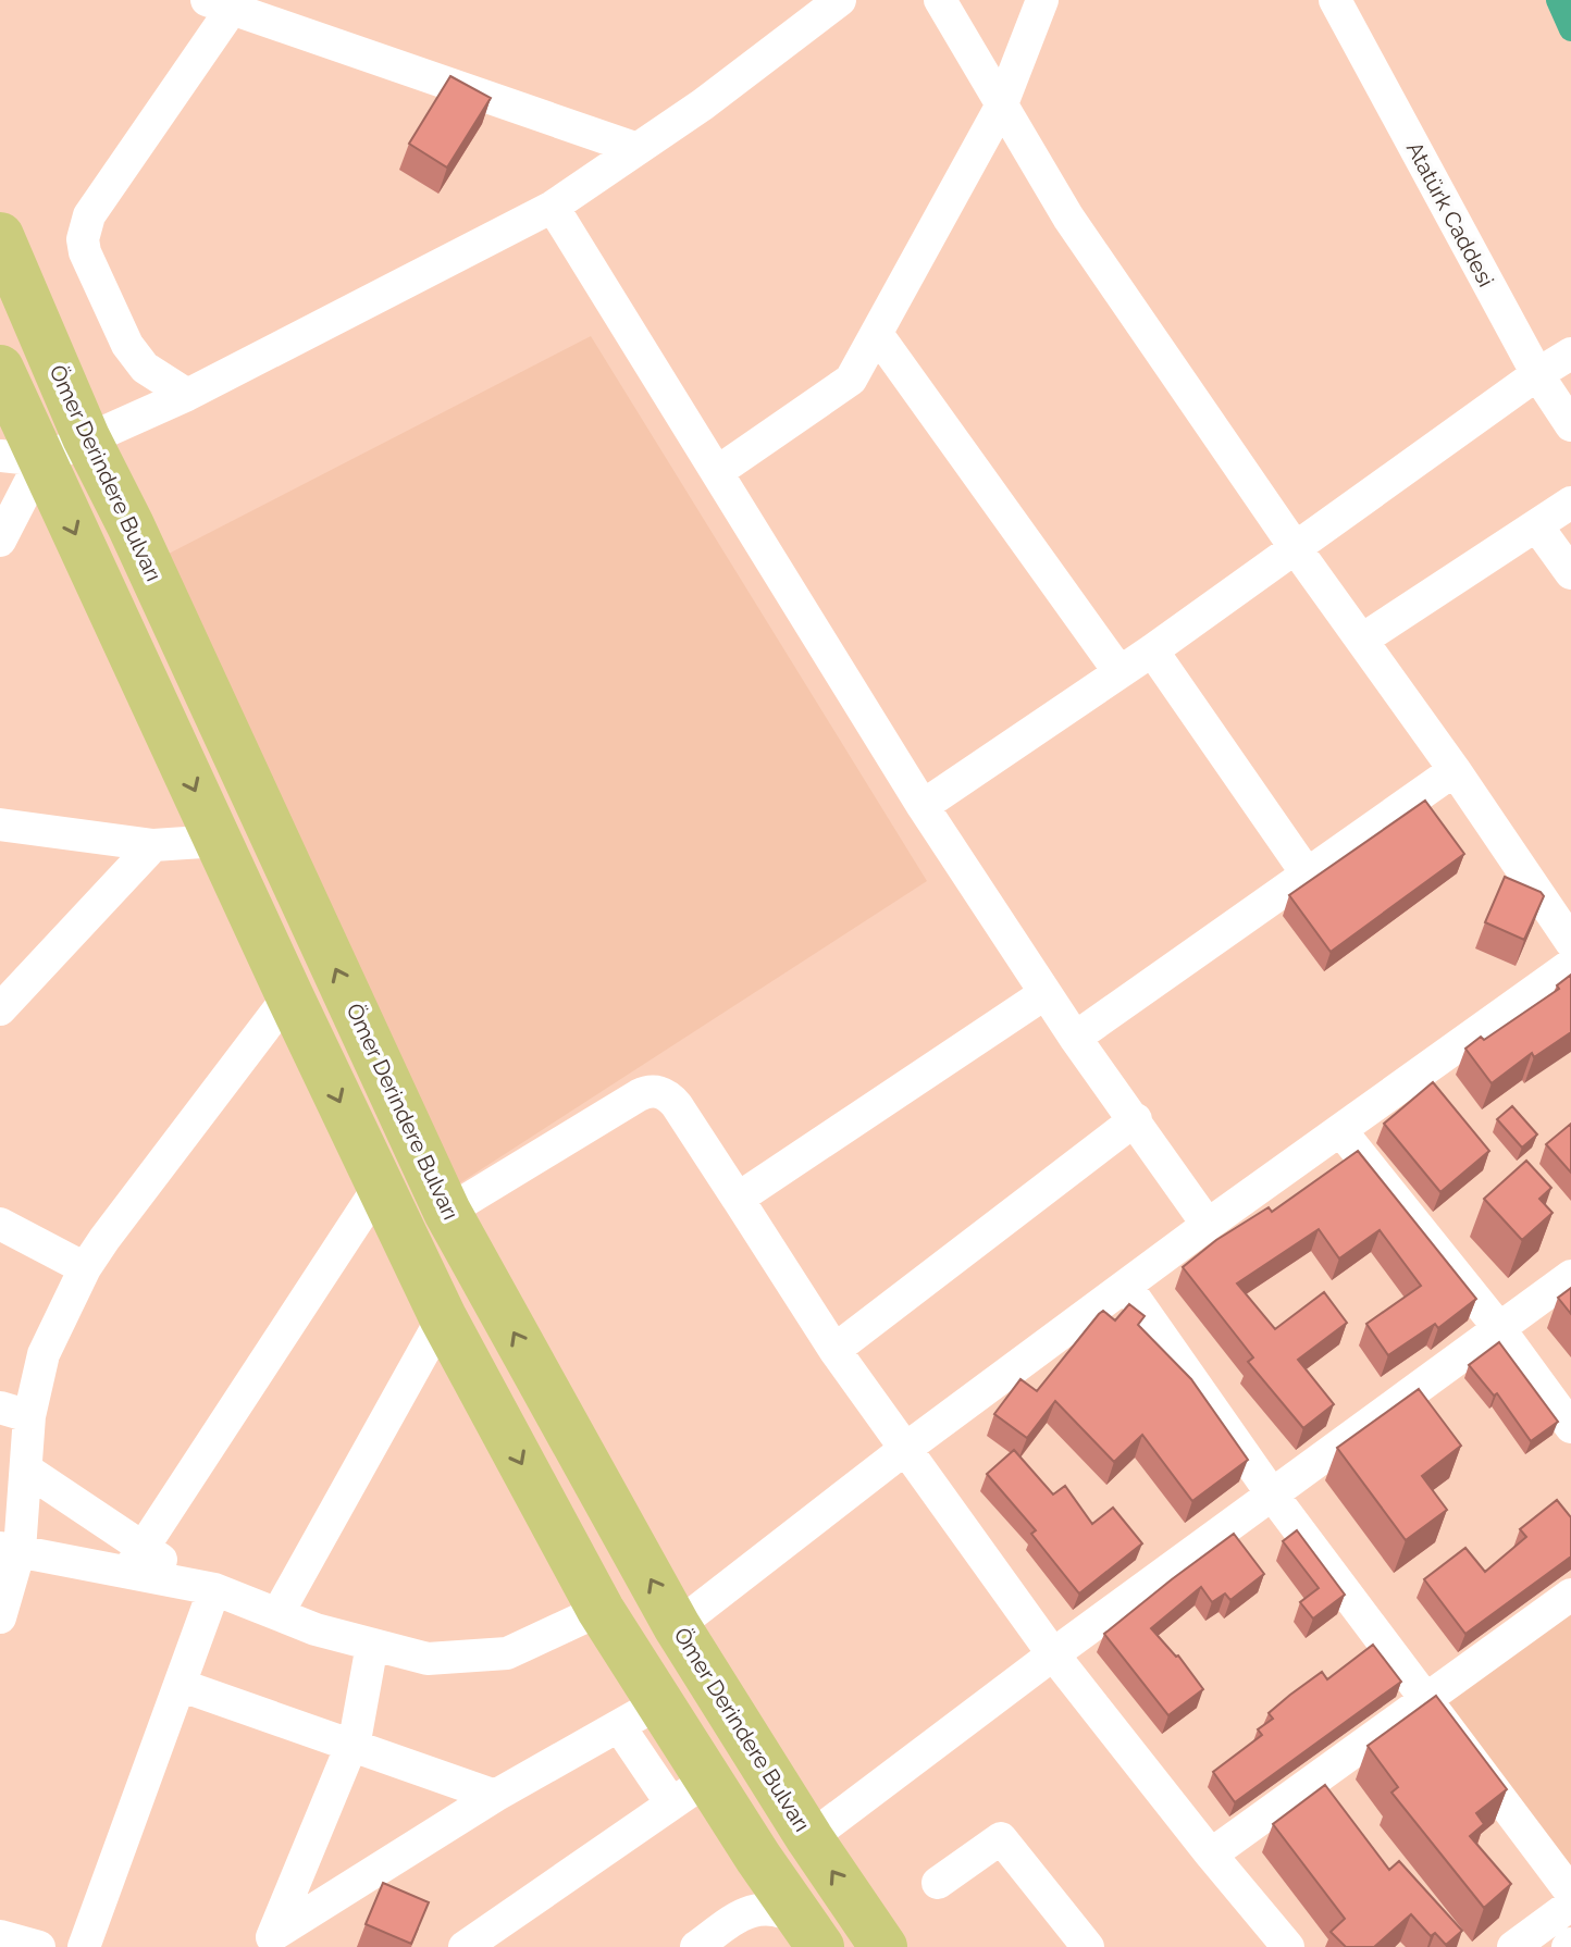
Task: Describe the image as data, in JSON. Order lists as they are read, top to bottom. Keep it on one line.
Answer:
{"streets":{"highway":["Ömer Derindere Bulvarı"],"street":["Atatürk Caddesi"]}}
